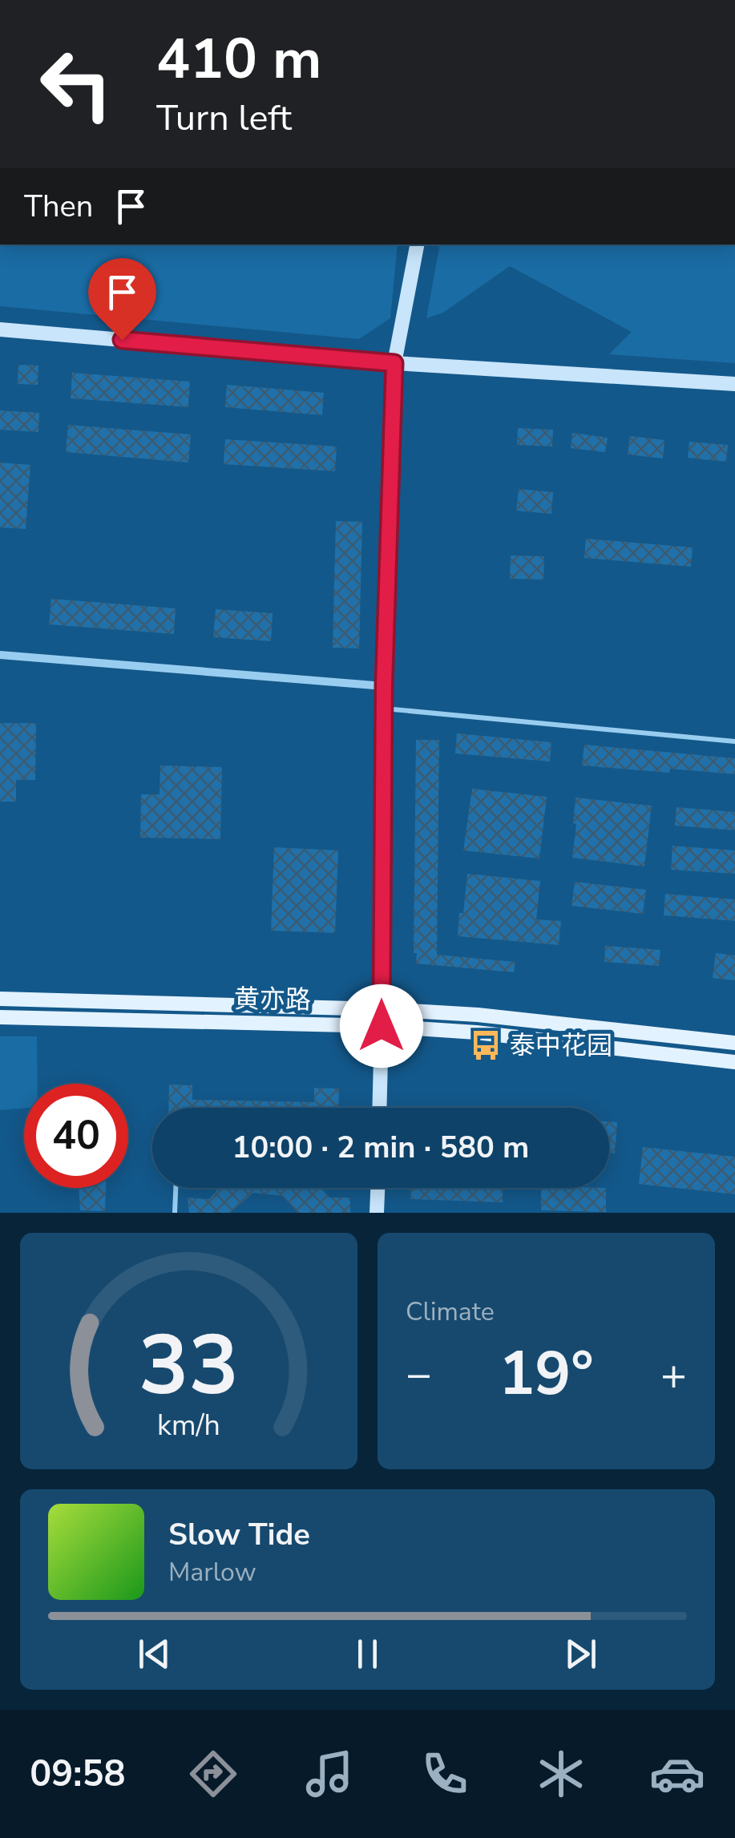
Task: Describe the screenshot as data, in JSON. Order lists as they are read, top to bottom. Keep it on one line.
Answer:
{"streets":{"main road":["黄亦路"]},"places":{"bus stop":["泰中花园"]},"page":{"turn":["410 m","Turn left"],"then":"Then","limit":"40","trip":"10:00 · 2 min · 580 m","tile":"Climate","heat":["−","19°","+"],"song":["Slow Tide","Marlow"],"tabs":"09:58","gauge":["33","km/h"]}}
